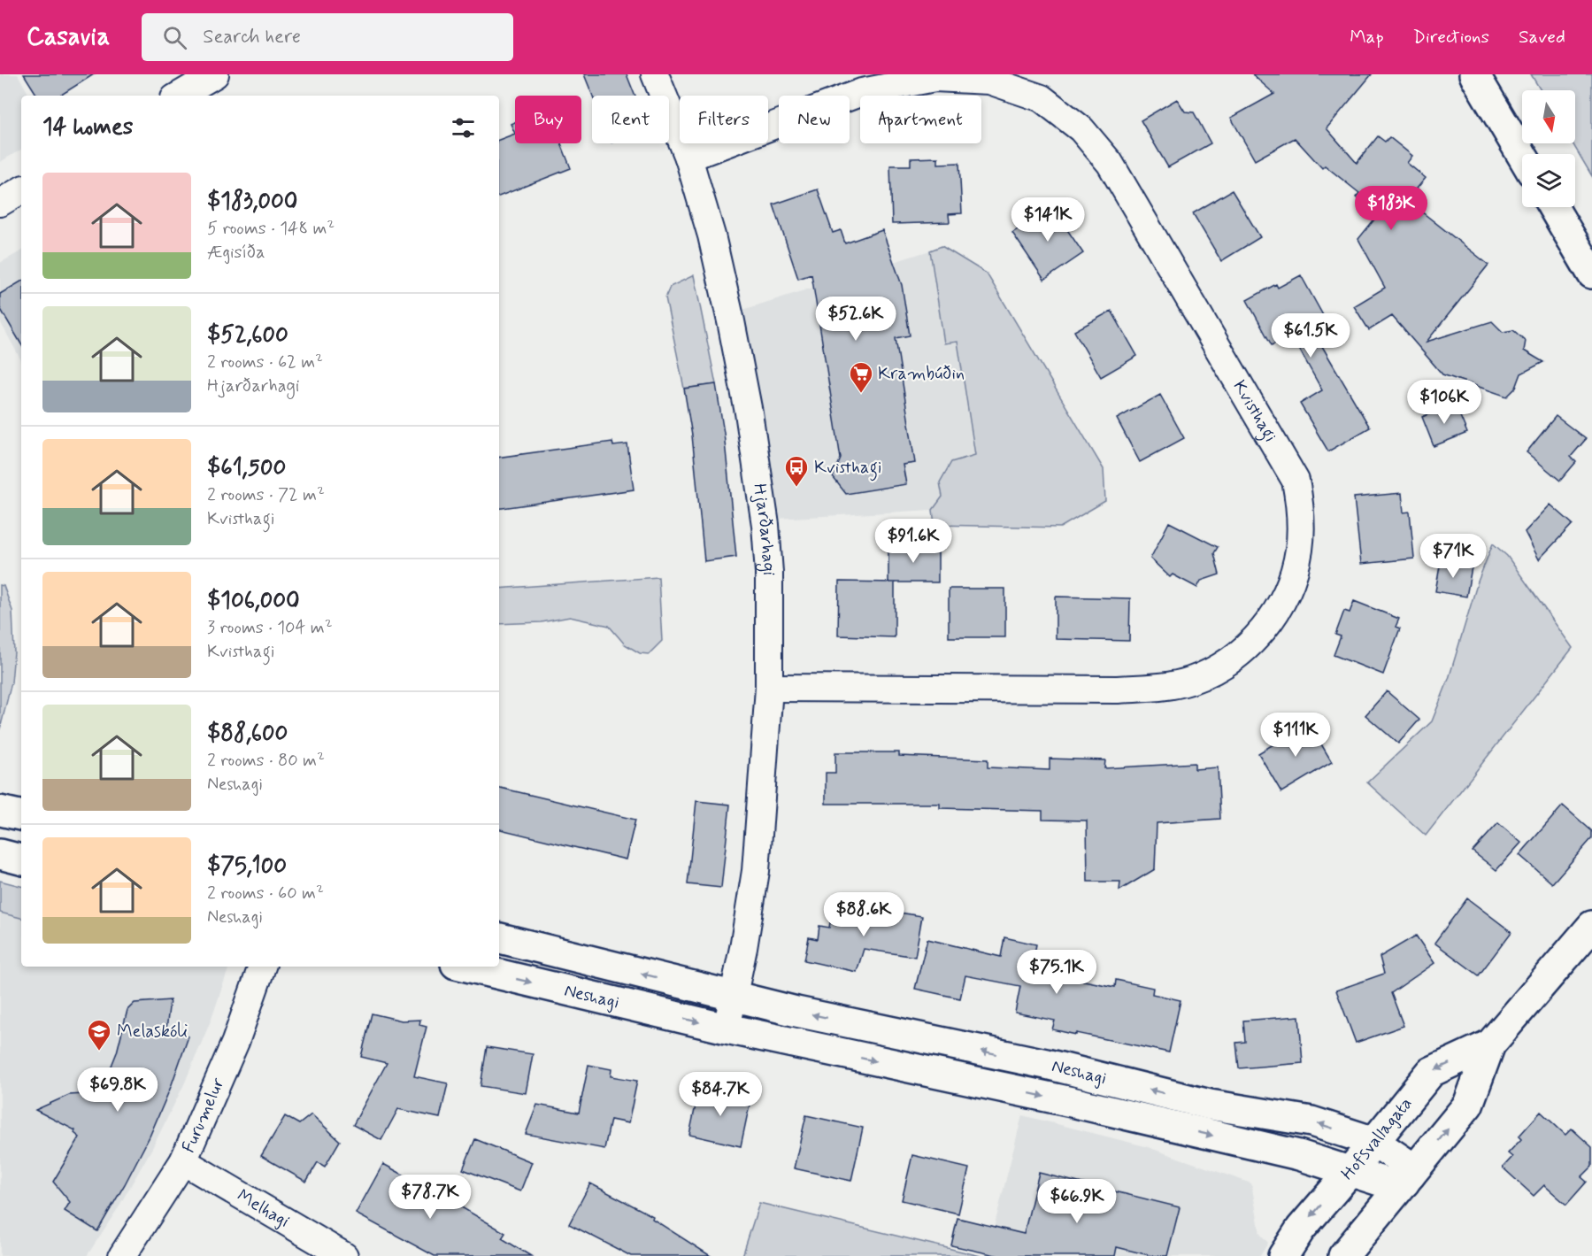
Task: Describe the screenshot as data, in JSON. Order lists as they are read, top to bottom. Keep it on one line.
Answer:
{"streets":{"street":["Kvisthagi","Hjarðarhagi","Neshagi","Furumelur","Hofsvallagata","Melhagi"]},"crossings":[["Kvisthagi","Hjarðarhagi"],["Hjarðarhagi","Neshagi"],["Neshagi","Hofsvallagata"],["Furumelur","Melhagi"]],"places":{"supermarket":["Krambúðin"],"bus stop":["Kvisthagi"],"school or university":["Melaskóli"]},"north":"bottom","page":{"header":"Casavia","search":"Search here","nav":["Map","Directions","Saved"],"chip":["Buy","Rent","Filters","New","Apartment"],"heading":"14 homes","list":[{"name":"$183,000","note":"5 rooms · 148 m² · Ægisíða"},{"name":"$52,600","note":"2 rooms · 62 m² · Hjarðarhagi"},{"name":"$61,500","note":"2 rooms · 72 m² · Kvisthagi"},{"name":"$106,000","note":"3 rooms · 104 m² · Kvisthagi"},{"name":"$88,600","note":"2 rooms · 80 m² · Neshagi"},{"name":"$75,100","note":"2 rooms · 60 m² · Neshagi"}],"price":["$183K","$141K","$52.6K","$61.5K","$106K","$91.6K","$71K","$111K","$88.6K","$75.1K","$69.8K","$84.7K","$78.7K","$66.9K"]}}
